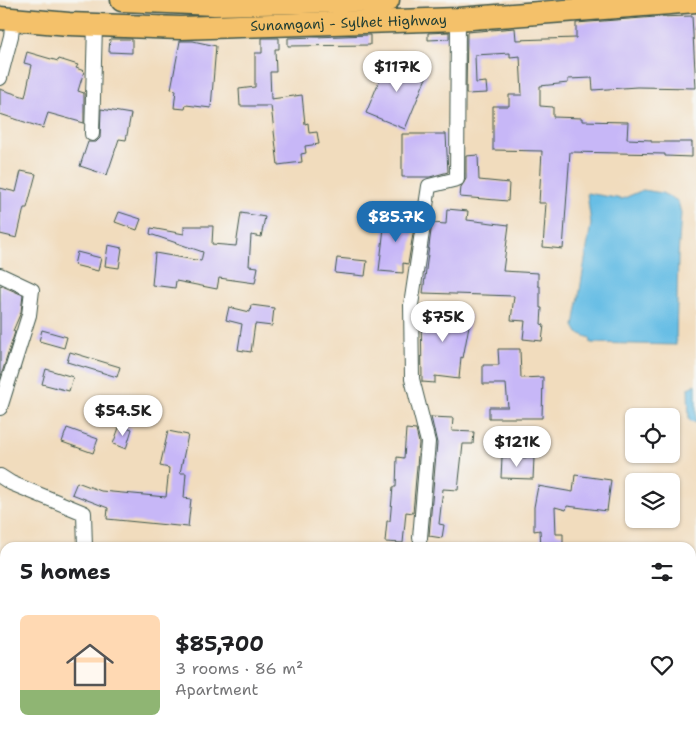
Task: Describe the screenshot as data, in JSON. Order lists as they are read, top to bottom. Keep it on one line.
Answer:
{"streets":{"main road":["Sunamganj - Sylhet Highway"]},"page":{"price":["$117K","$85.7K","$75K","$54.5K","$121K"],"heading":"5 homes","list":[{"name":"$85,700","note":"3 rooms · 86 m² · Apartment"}]}}
